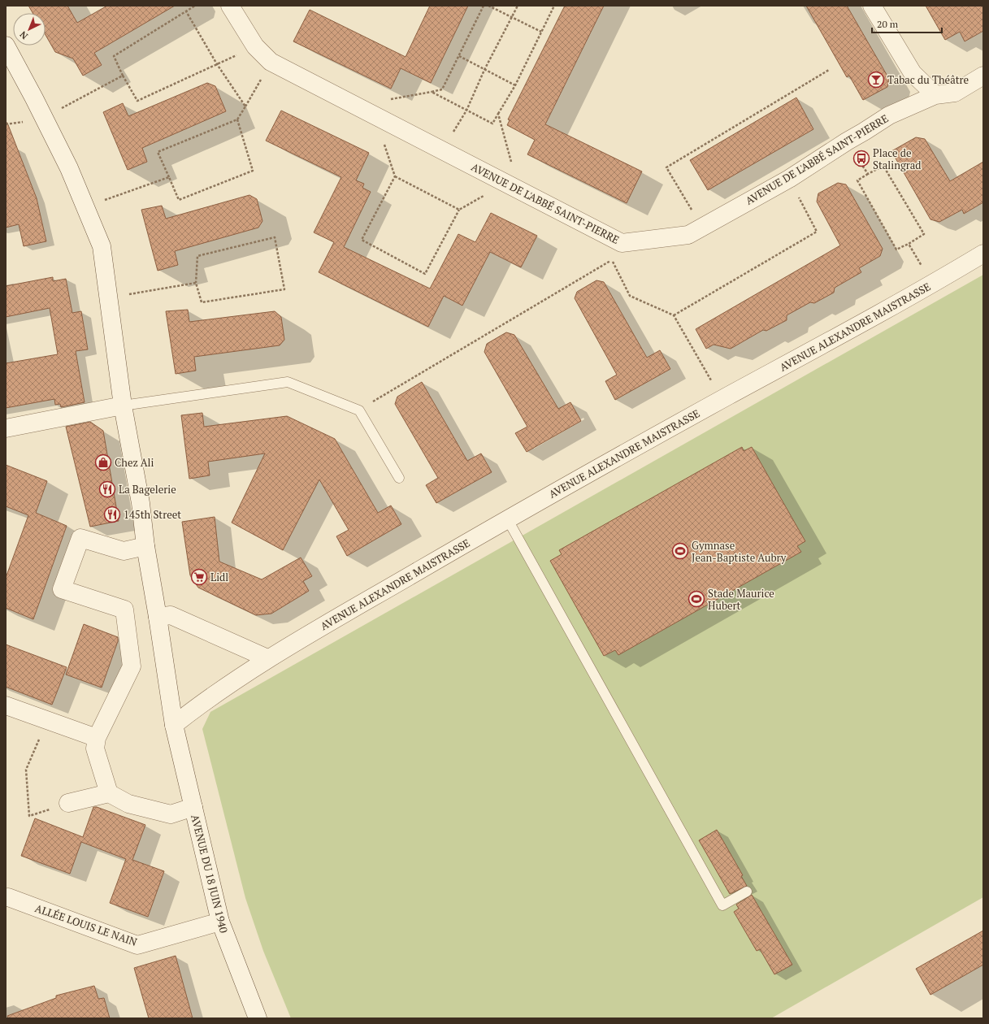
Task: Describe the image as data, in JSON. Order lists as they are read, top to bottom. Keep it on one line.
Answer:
{"streets":{"street":["AVENUE DE L'ABBÉ SAINT-PIERRE","AVENUE ALEXANDRE MAISTRASSE","AVENUE DU 18 JUIN 1940","ALLÉE LOUIS LE NAIN"]},"crossings":[["AVENUE ALEXANDRE MAISTRASSE","AVENUE DU 18 JUIN 1940"],["AVENUE DU 18 JUIN 1940","ALLÉE LOUIS LE NAIN"]],"places":{"bar":["Tabac du Théâtre"],"bus stop":["Place de Stalingrad"],"shop":["Chez Ali"],"restaurant":["La Bagelerie","145th Street"],"sports":["Gymnase Jean-Baptiste Aubry","Stade Maurice Hubert"],"supermarket":["Lidl"]},"scale_bar":"20 m","north":"bottom left"}
